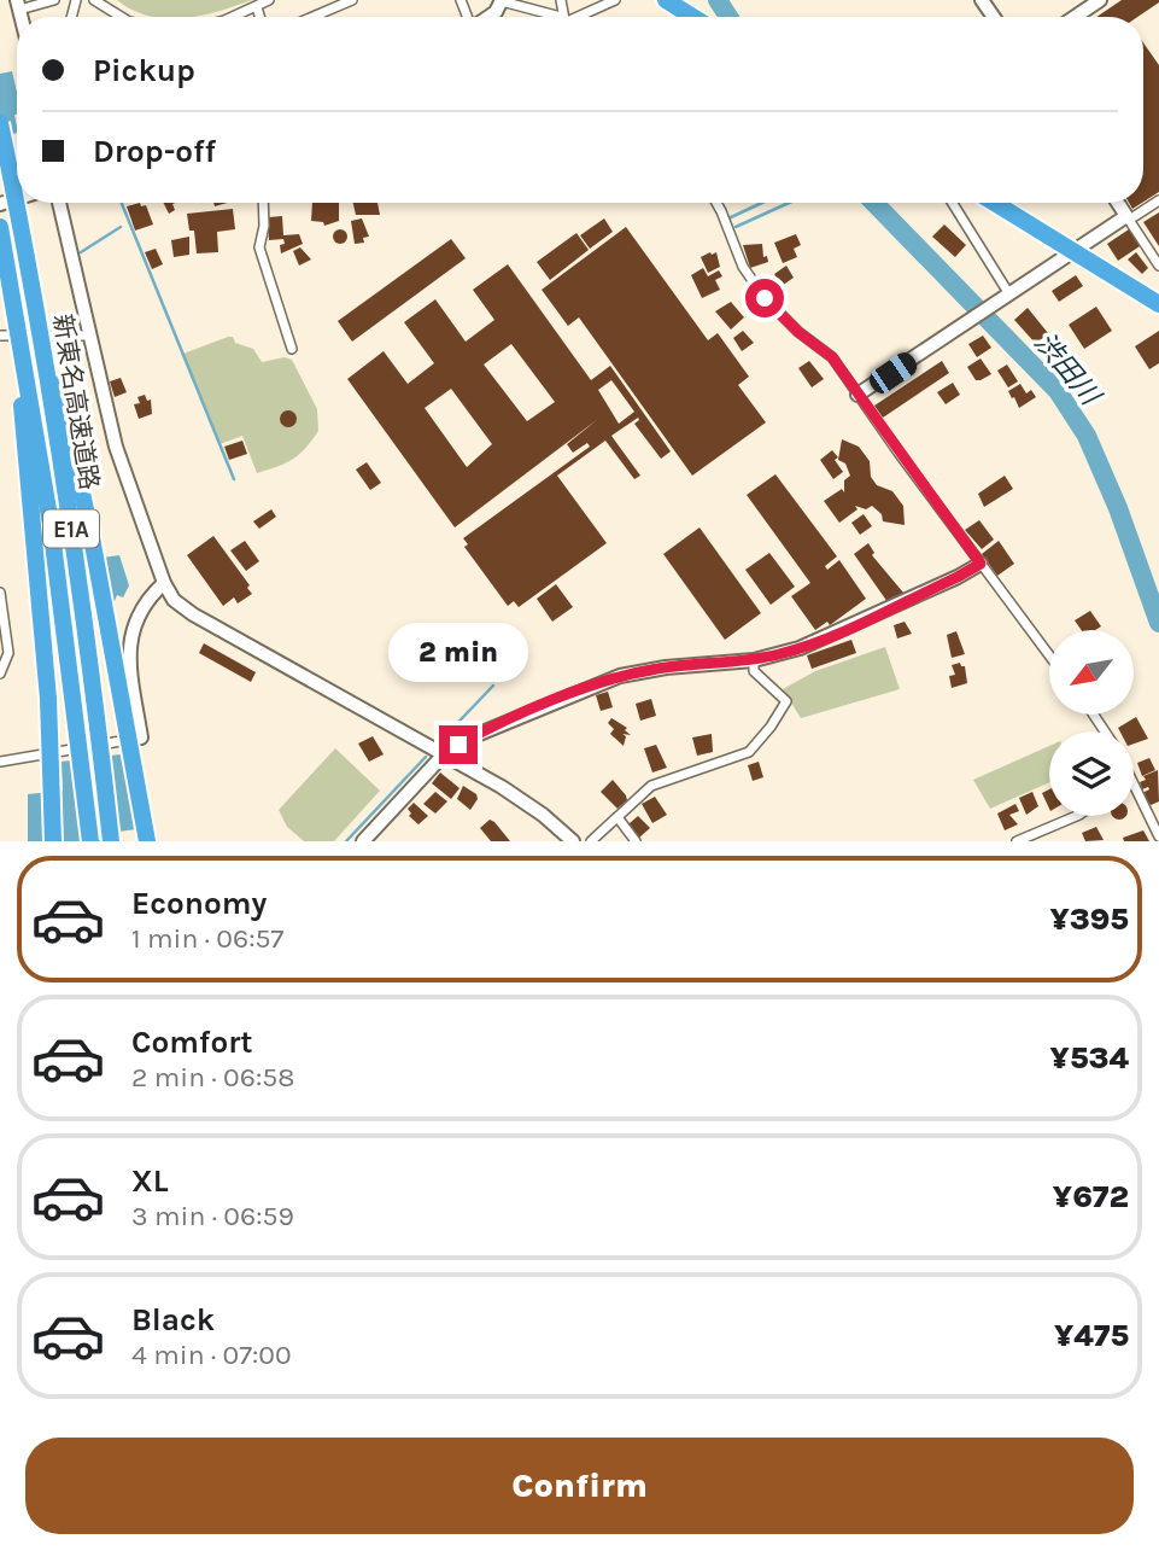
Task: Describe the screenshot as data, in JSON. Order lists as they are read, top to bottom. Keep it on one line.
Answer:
{"streets":{"highway":["新東名高速道路","E1A"]},"water":["渋田川"],"north":"bottom left","page":{"banner":["Pickup","Drop-off"],"bubble":"2 min","list":[{"name":"Economy","note":"1 min · 06:57","value":"¥395"},{"name":"Comfort","note":"2 min · 06:58","value":"¥534"},{"name":"XL","note":"3 min · 06:59","value":"¥672"},{"name":"Black","note":"4 min · 07:00","value":"¥475"}],"buttons":"Confirm"}}
